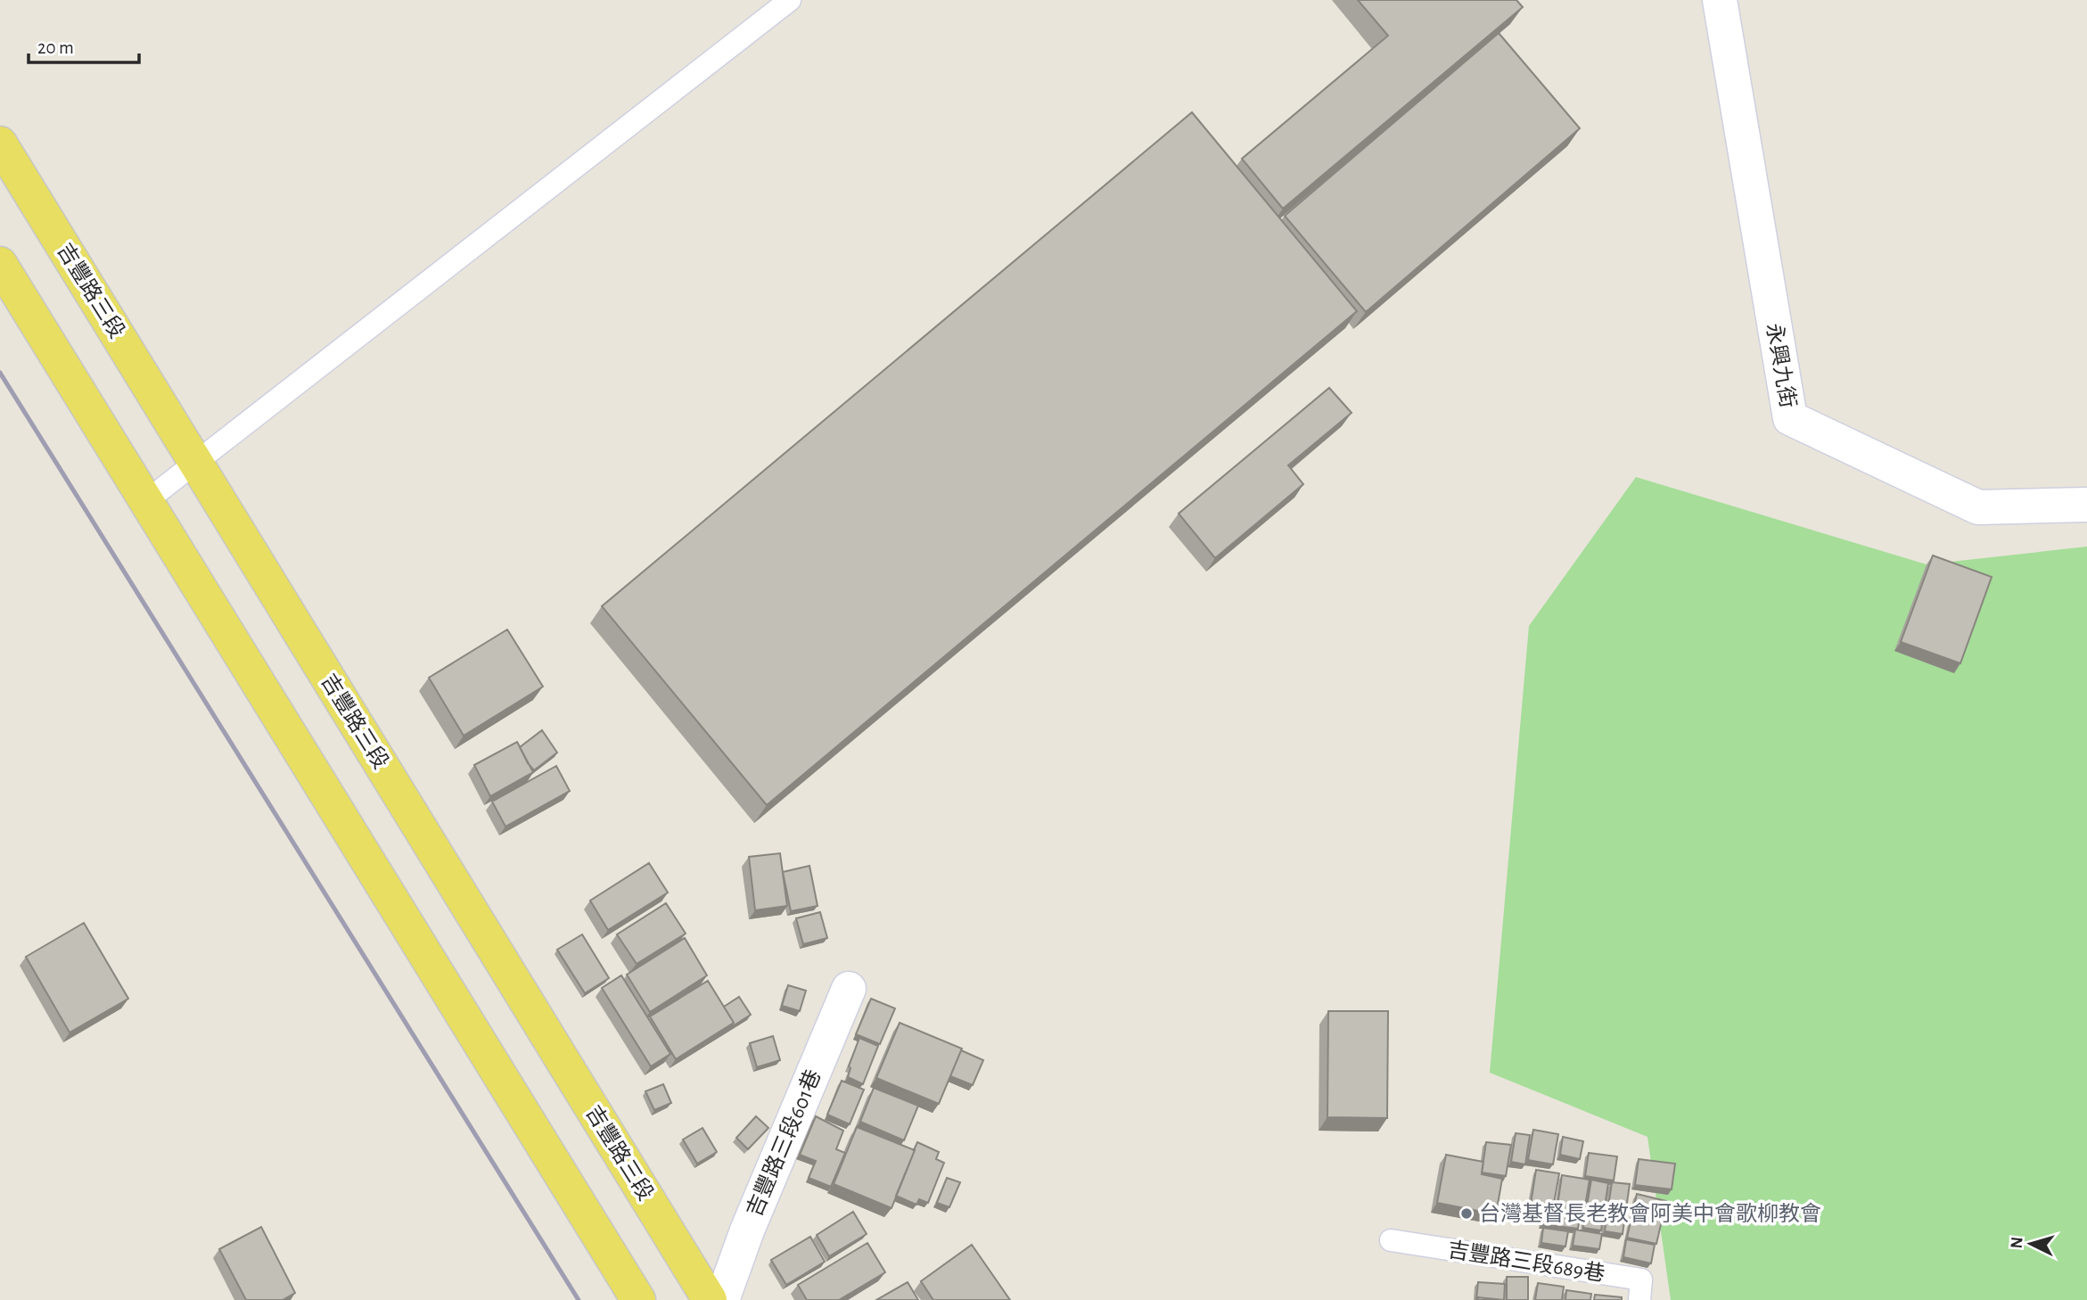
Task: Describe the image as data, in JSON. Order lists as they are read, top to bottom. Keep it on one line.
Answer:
{"streets":{"main road":["吉豐路三段"],"street":["永興九街","吉豐路三段601巷"],"lane":["吉豐路三段689巷"]},"places":["台灣基督長老教會阿美中會歌柳教會"],"scale_bar":"20 m","north":"left"}
